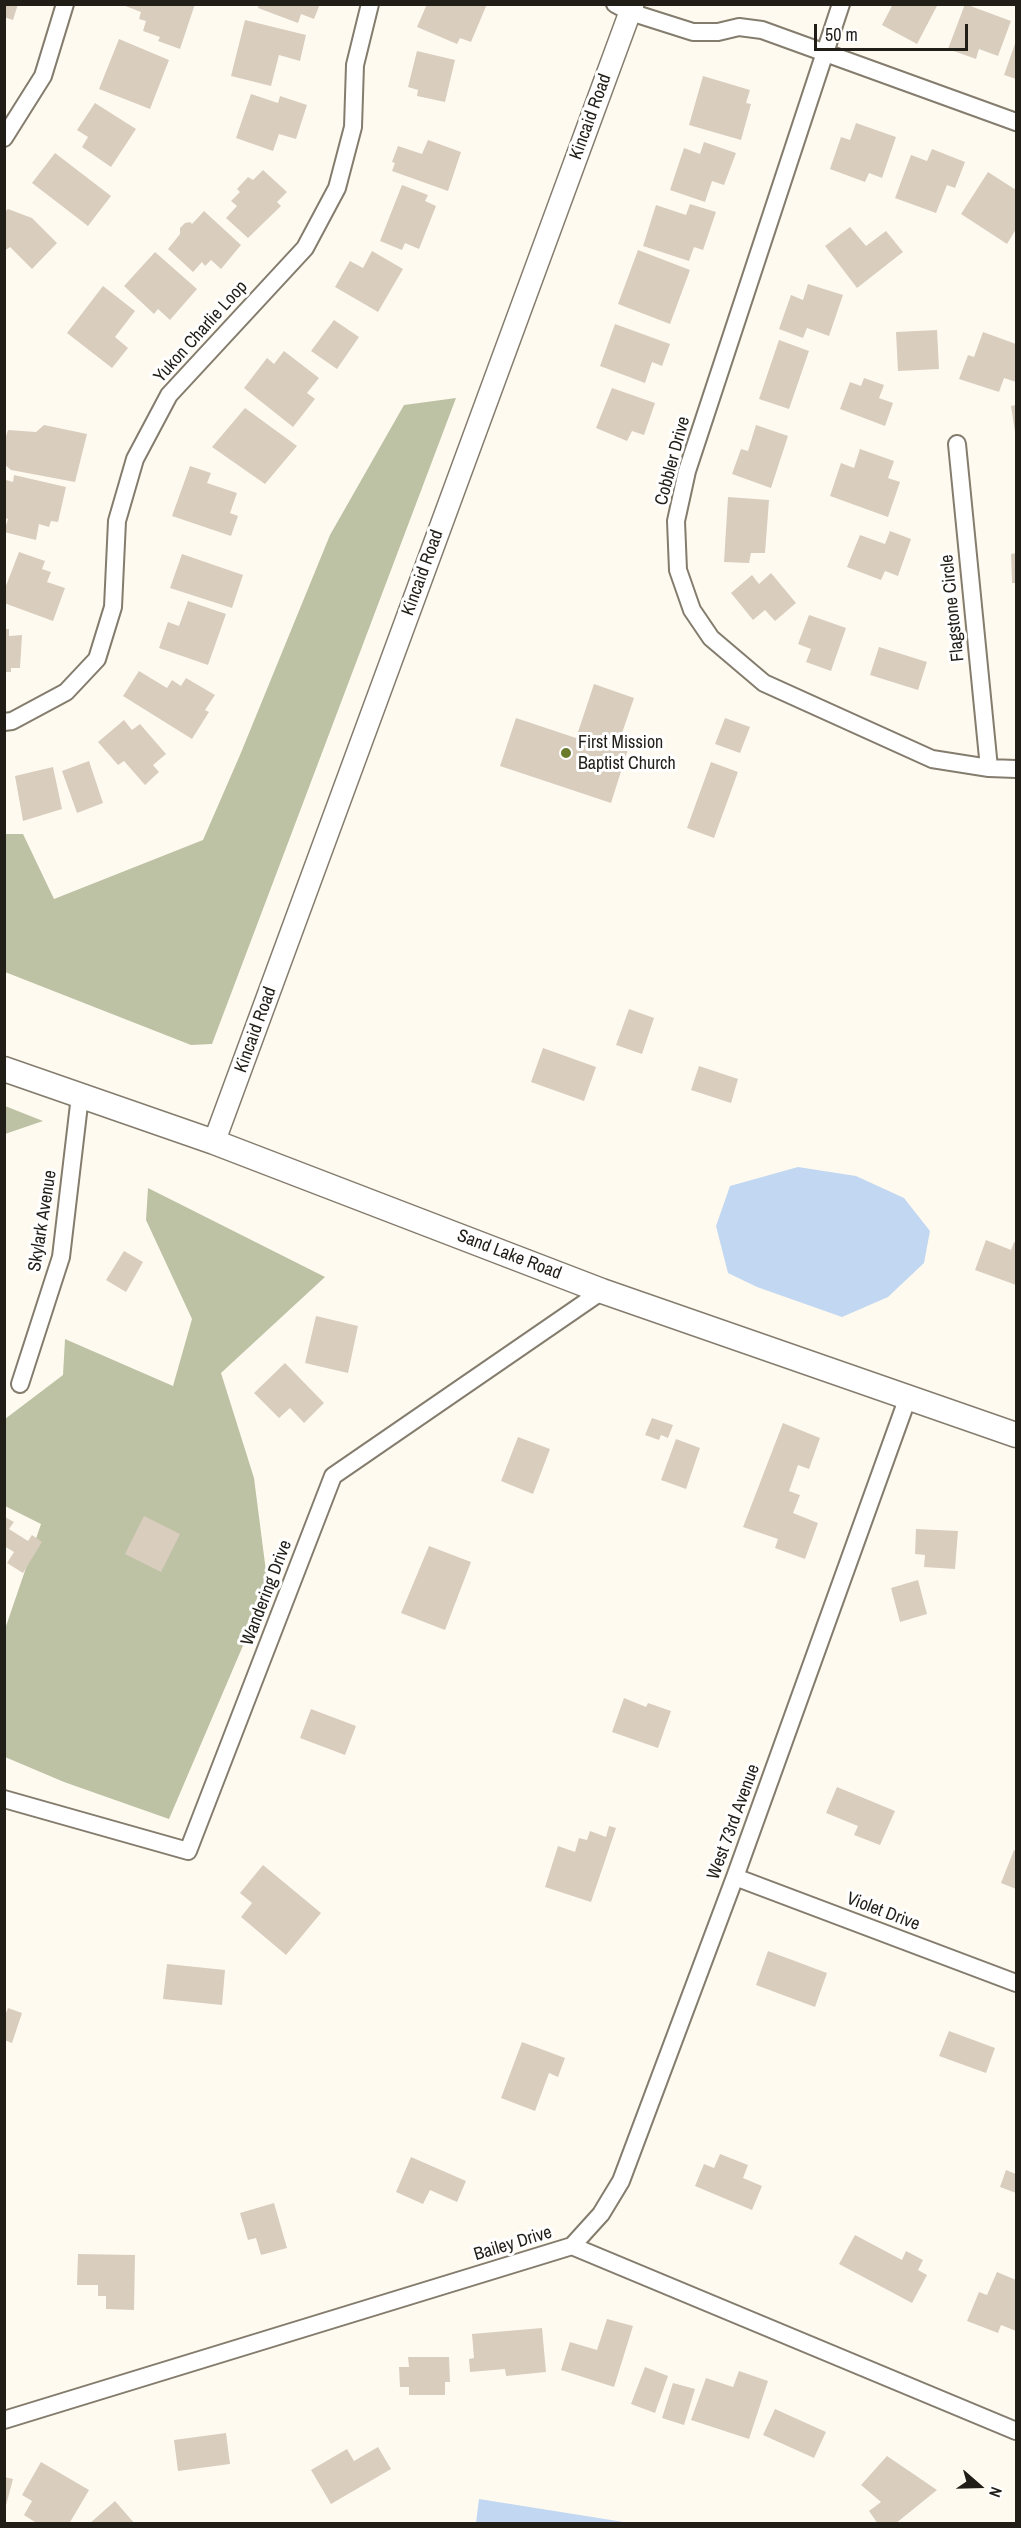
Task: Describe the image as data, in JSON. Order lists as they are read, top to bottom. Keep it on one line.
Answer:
{"streets":{"main road":["Sand Lake Road"],"street":["Kincaid Road","Yukon Charlie Loop","Cobbler Drive","Flagstone Circle","Skylark Avenue","Wandering Drive","West 73rd Avenue","Violet Drive","Bailey Drive"]},"crossings":[["Kincaid Road","Sand Lake Road"],["Cobbler Drive","Flagstone Circle"],["Skylark Avenue","Sand Lake Road"],["Sand Lake Road","Wandering Drive"],["Sand Lake Road","West 73rd Avenue"],["West 73rd Avenue","Violet Drive"],["West 73rd Avenue","Bailey Drive"]],"places":["First Mission Baptist Church"],"scale_bar":"50 m","north":"right"}
